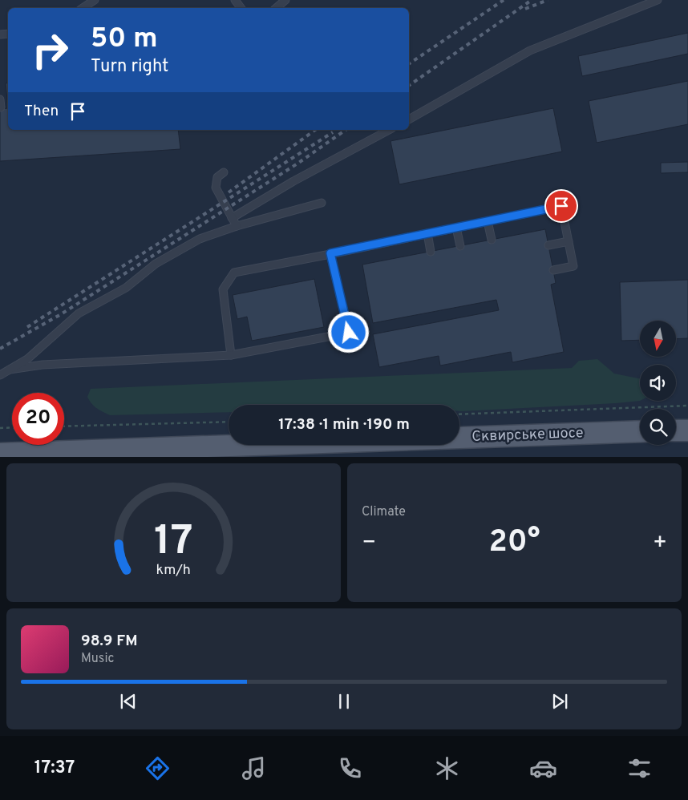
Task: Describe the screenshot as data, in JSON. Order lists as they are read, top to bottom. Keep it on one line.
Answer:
{"streets":{"main road":["Сквирське шосе"]},"north":"bottom","page":{"turn":["50 m","Turn right"],"then":"Then","limit":"20","trip":"17:38 · 1 min · 190 m","tile":"Climate","heat":["−","20°","+"],"song":["98.9 FM","Music"],"tabs":"17:37","gauge":["17","km/h"]}}
